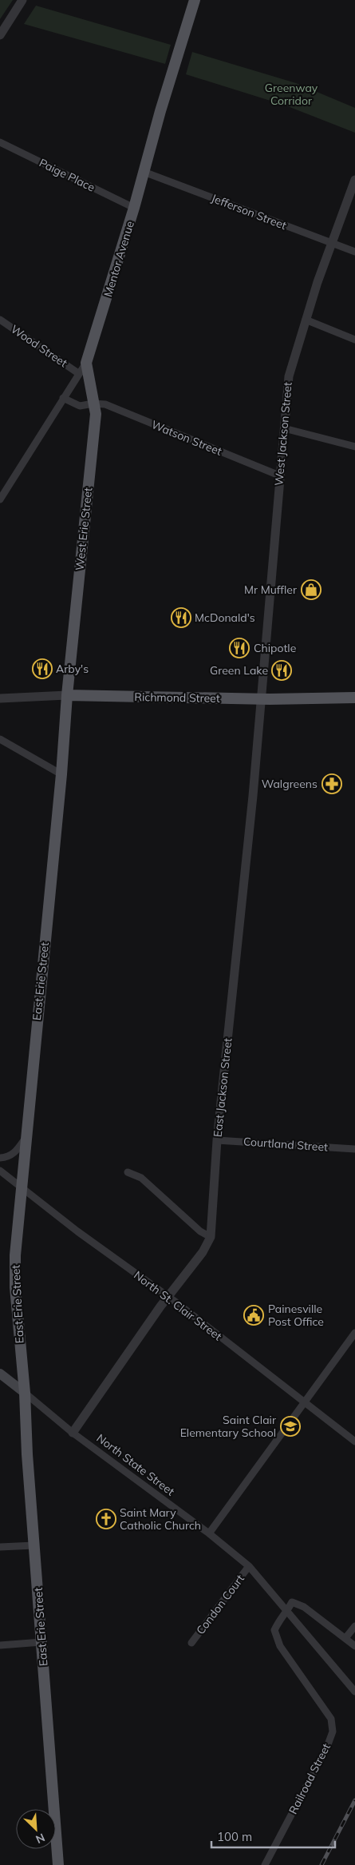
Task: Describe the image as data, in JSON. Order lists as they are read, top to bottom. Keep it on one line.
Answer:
{"streets":{"main road":["Mentor Avenue","West Erie Street","Richmond Street","East Erie Street","North State Street"],"street":["Paige Place","Jefferson Street","Wood Street","West Jackson Street","Watson Street","East Jackson Street","Courtland Street","North St. Clair Street","Condon Court","Railroad Street"]},"crossings":[["Paige Place","Mentor Avenue"],["Jefferson Street","Mentor Avenue"],["Jefferson Street","West Jackson Street"],["Mentor Avenue","Wood Street"],["Mentor Avenue","Watson Street"],["Mentor Avenue","West Erie Street"],["West Jackson Street","Watson Street"],["West Jackson Street","Richmond Street"],["West Jackson Street","East Jackson Street"],["Watson Street","West Erie Street"],["West Erie Street","Richmond Street"],["West Erie Street","East Erie Street"],["Richmond Street","East Erie Street"],["Richmond Street","East Jackson Street"],["East Erie Street","North St. Clair Street"],["East Erie Street","North State Street"],["East Jackson Street","Courtland Street"],["East Jackson Street","North St. Clair Street"],["East Jackson Street","North State Street"],["North State Street","Condon Court"],["North State Street","Railroad Street"]],"parks":["Greenway Corridor"],"places":{"shop":["Mr Muffler"],"restaurant":["McDonald's","Chipotle","Arby's","Green Lake"],"pharmacy":["Walgreens"],"public building":["Painesville Post Office"],"school or university":["Saint Clair Elementary School"],"church":["Saint Mary Catholic Church"]},"scale_bar":"100 m","north":"bottom right"}
